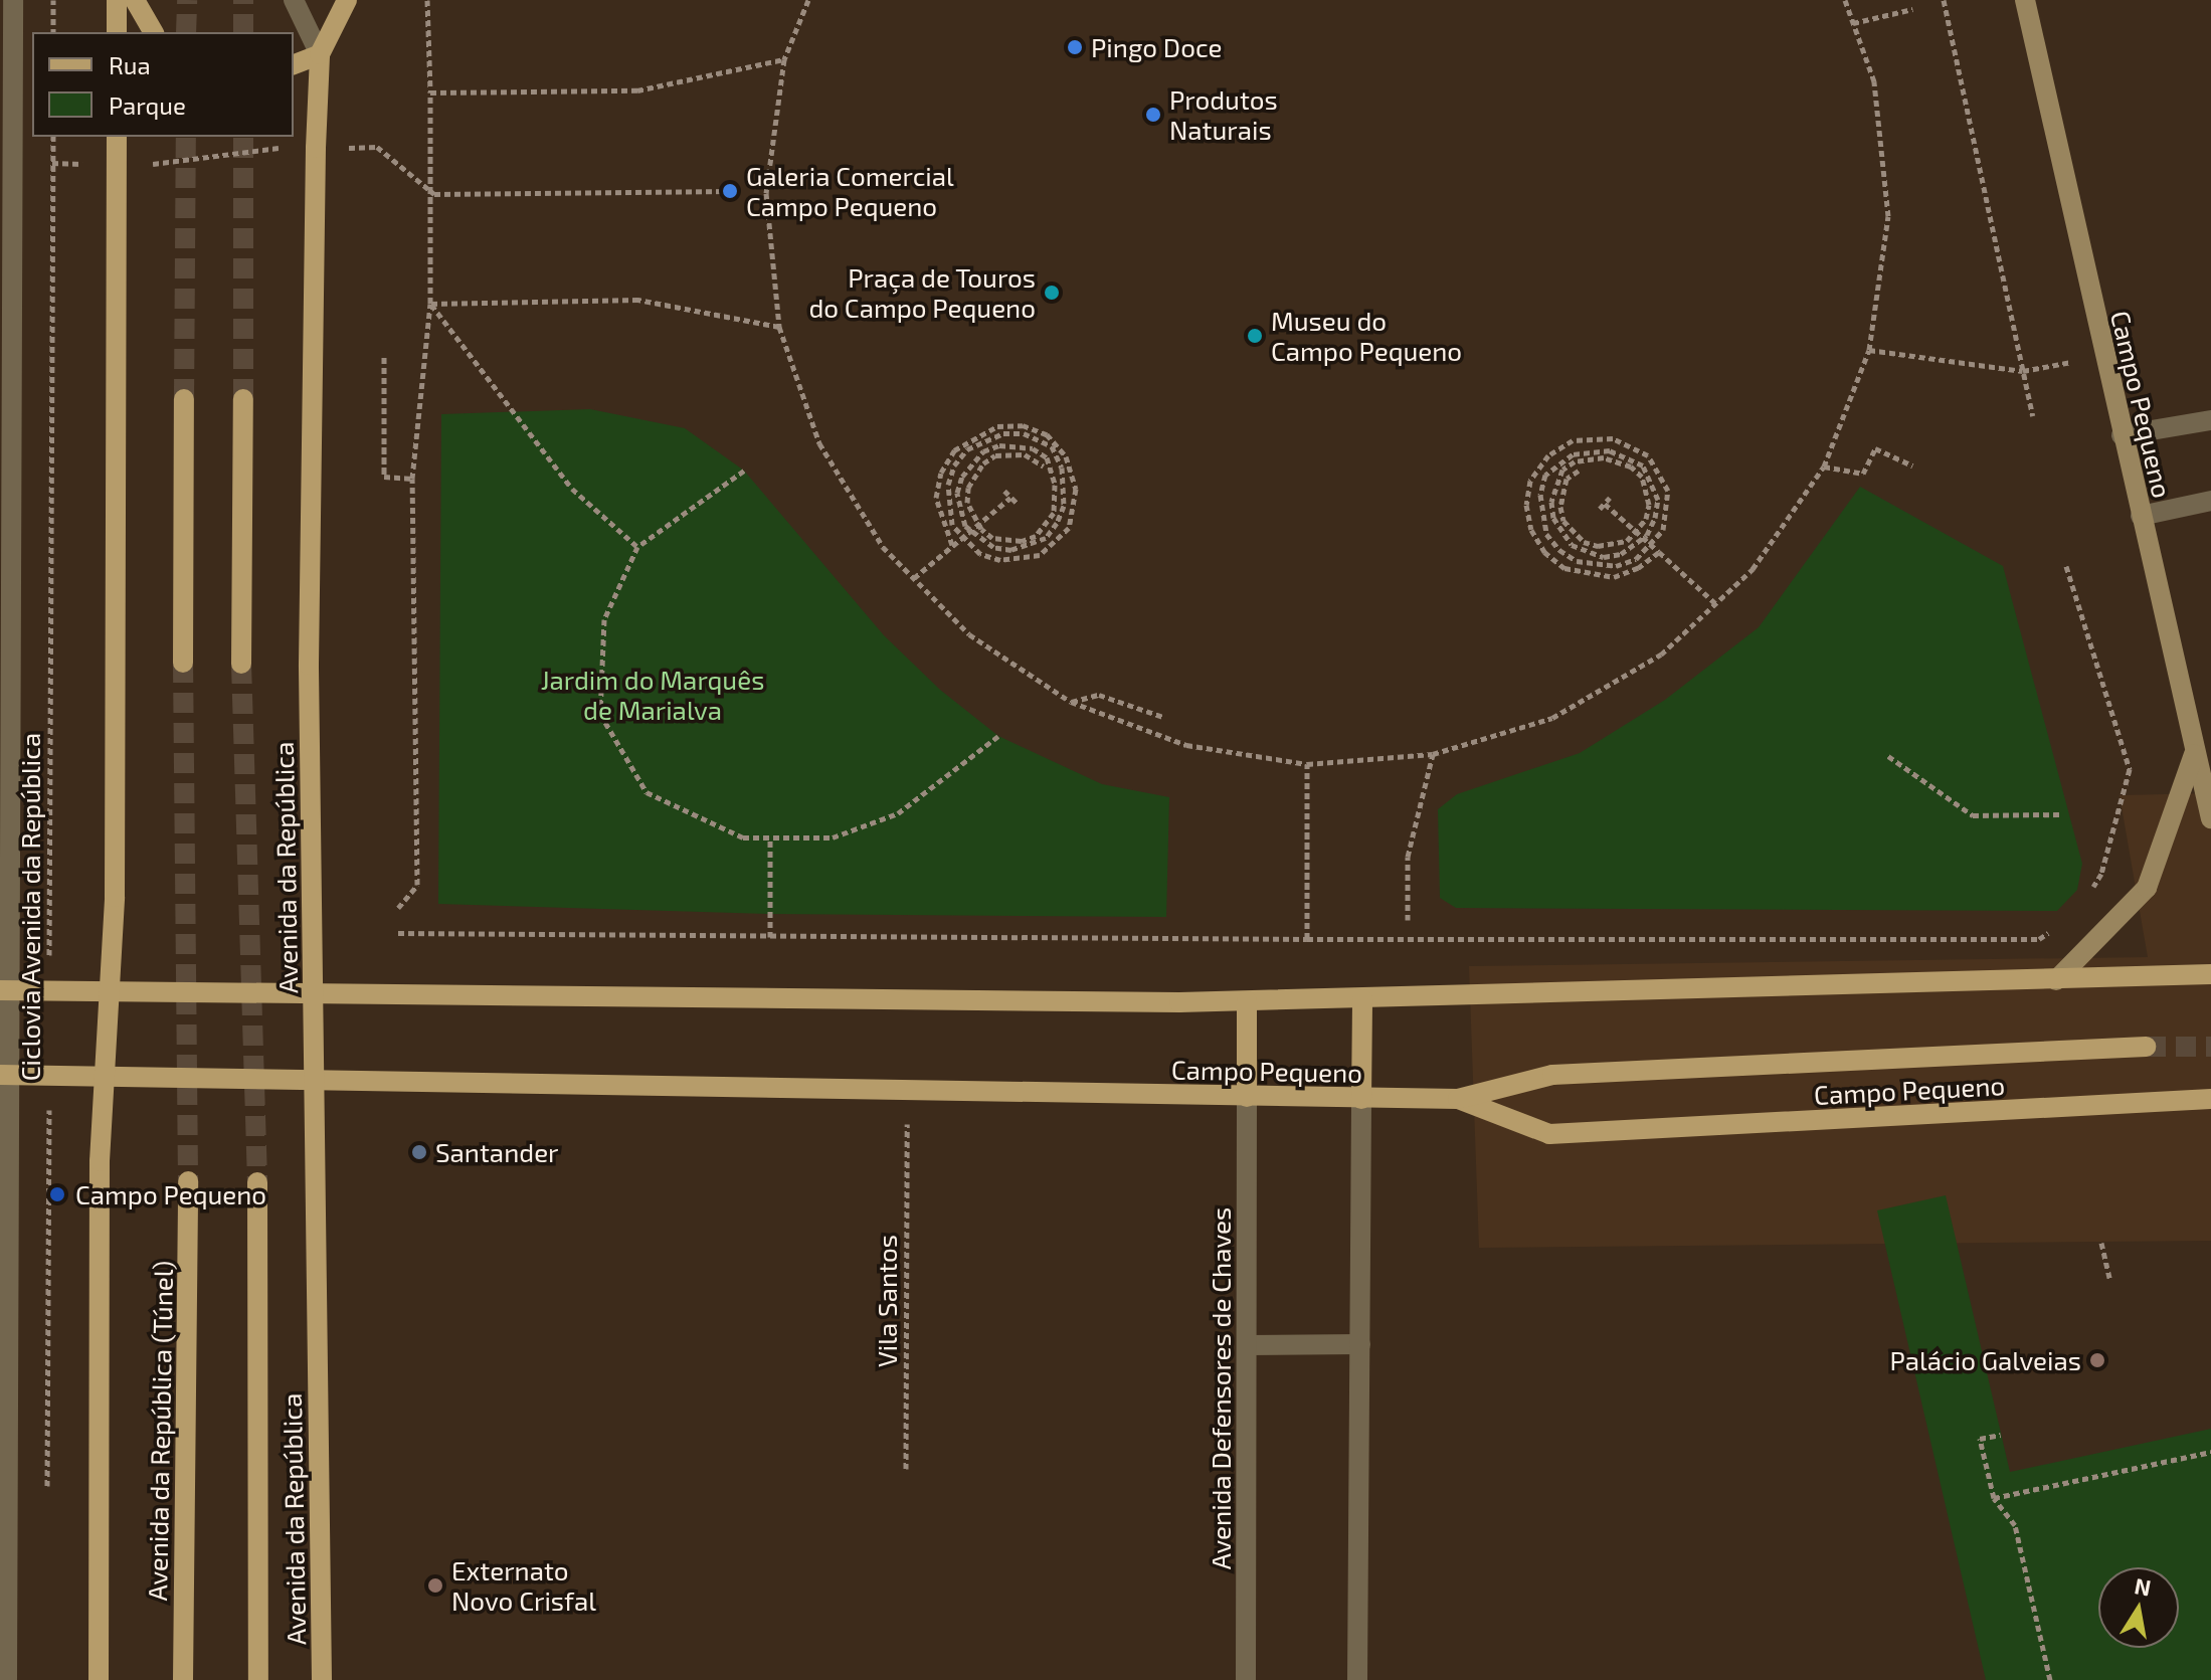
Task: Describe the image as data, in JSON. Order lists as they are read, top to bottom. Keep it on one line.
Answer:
{"streets":{"main road":["Campo Pequeno","Avenida da República","Avenida da República (Túnel)"],"street":["Avenida Defensores de Chaves"],"path":["Ciclovia Avenida da República","Vila Santos"]},"crossings":[["Campo Pequeno","Avenida da República"],["Campo Pequeno","Ciclovia Avenida da República"],["Campo Pequeno","Avenida Defensores de Chaves"]],"parks":["Jardim do Marquês de Marialva"],"places":["Pingo Doce","Produtos Naturais","Galeria Comercial Campo Pequeno","Praça de Touros do Campo Pequeno","Museu do Campo Pequeno","Santander","Campo Pequeno","Palácio Galveias","Externato Novo Crisfal"],"legend":["Rua","Parque"],"north":"top"}
